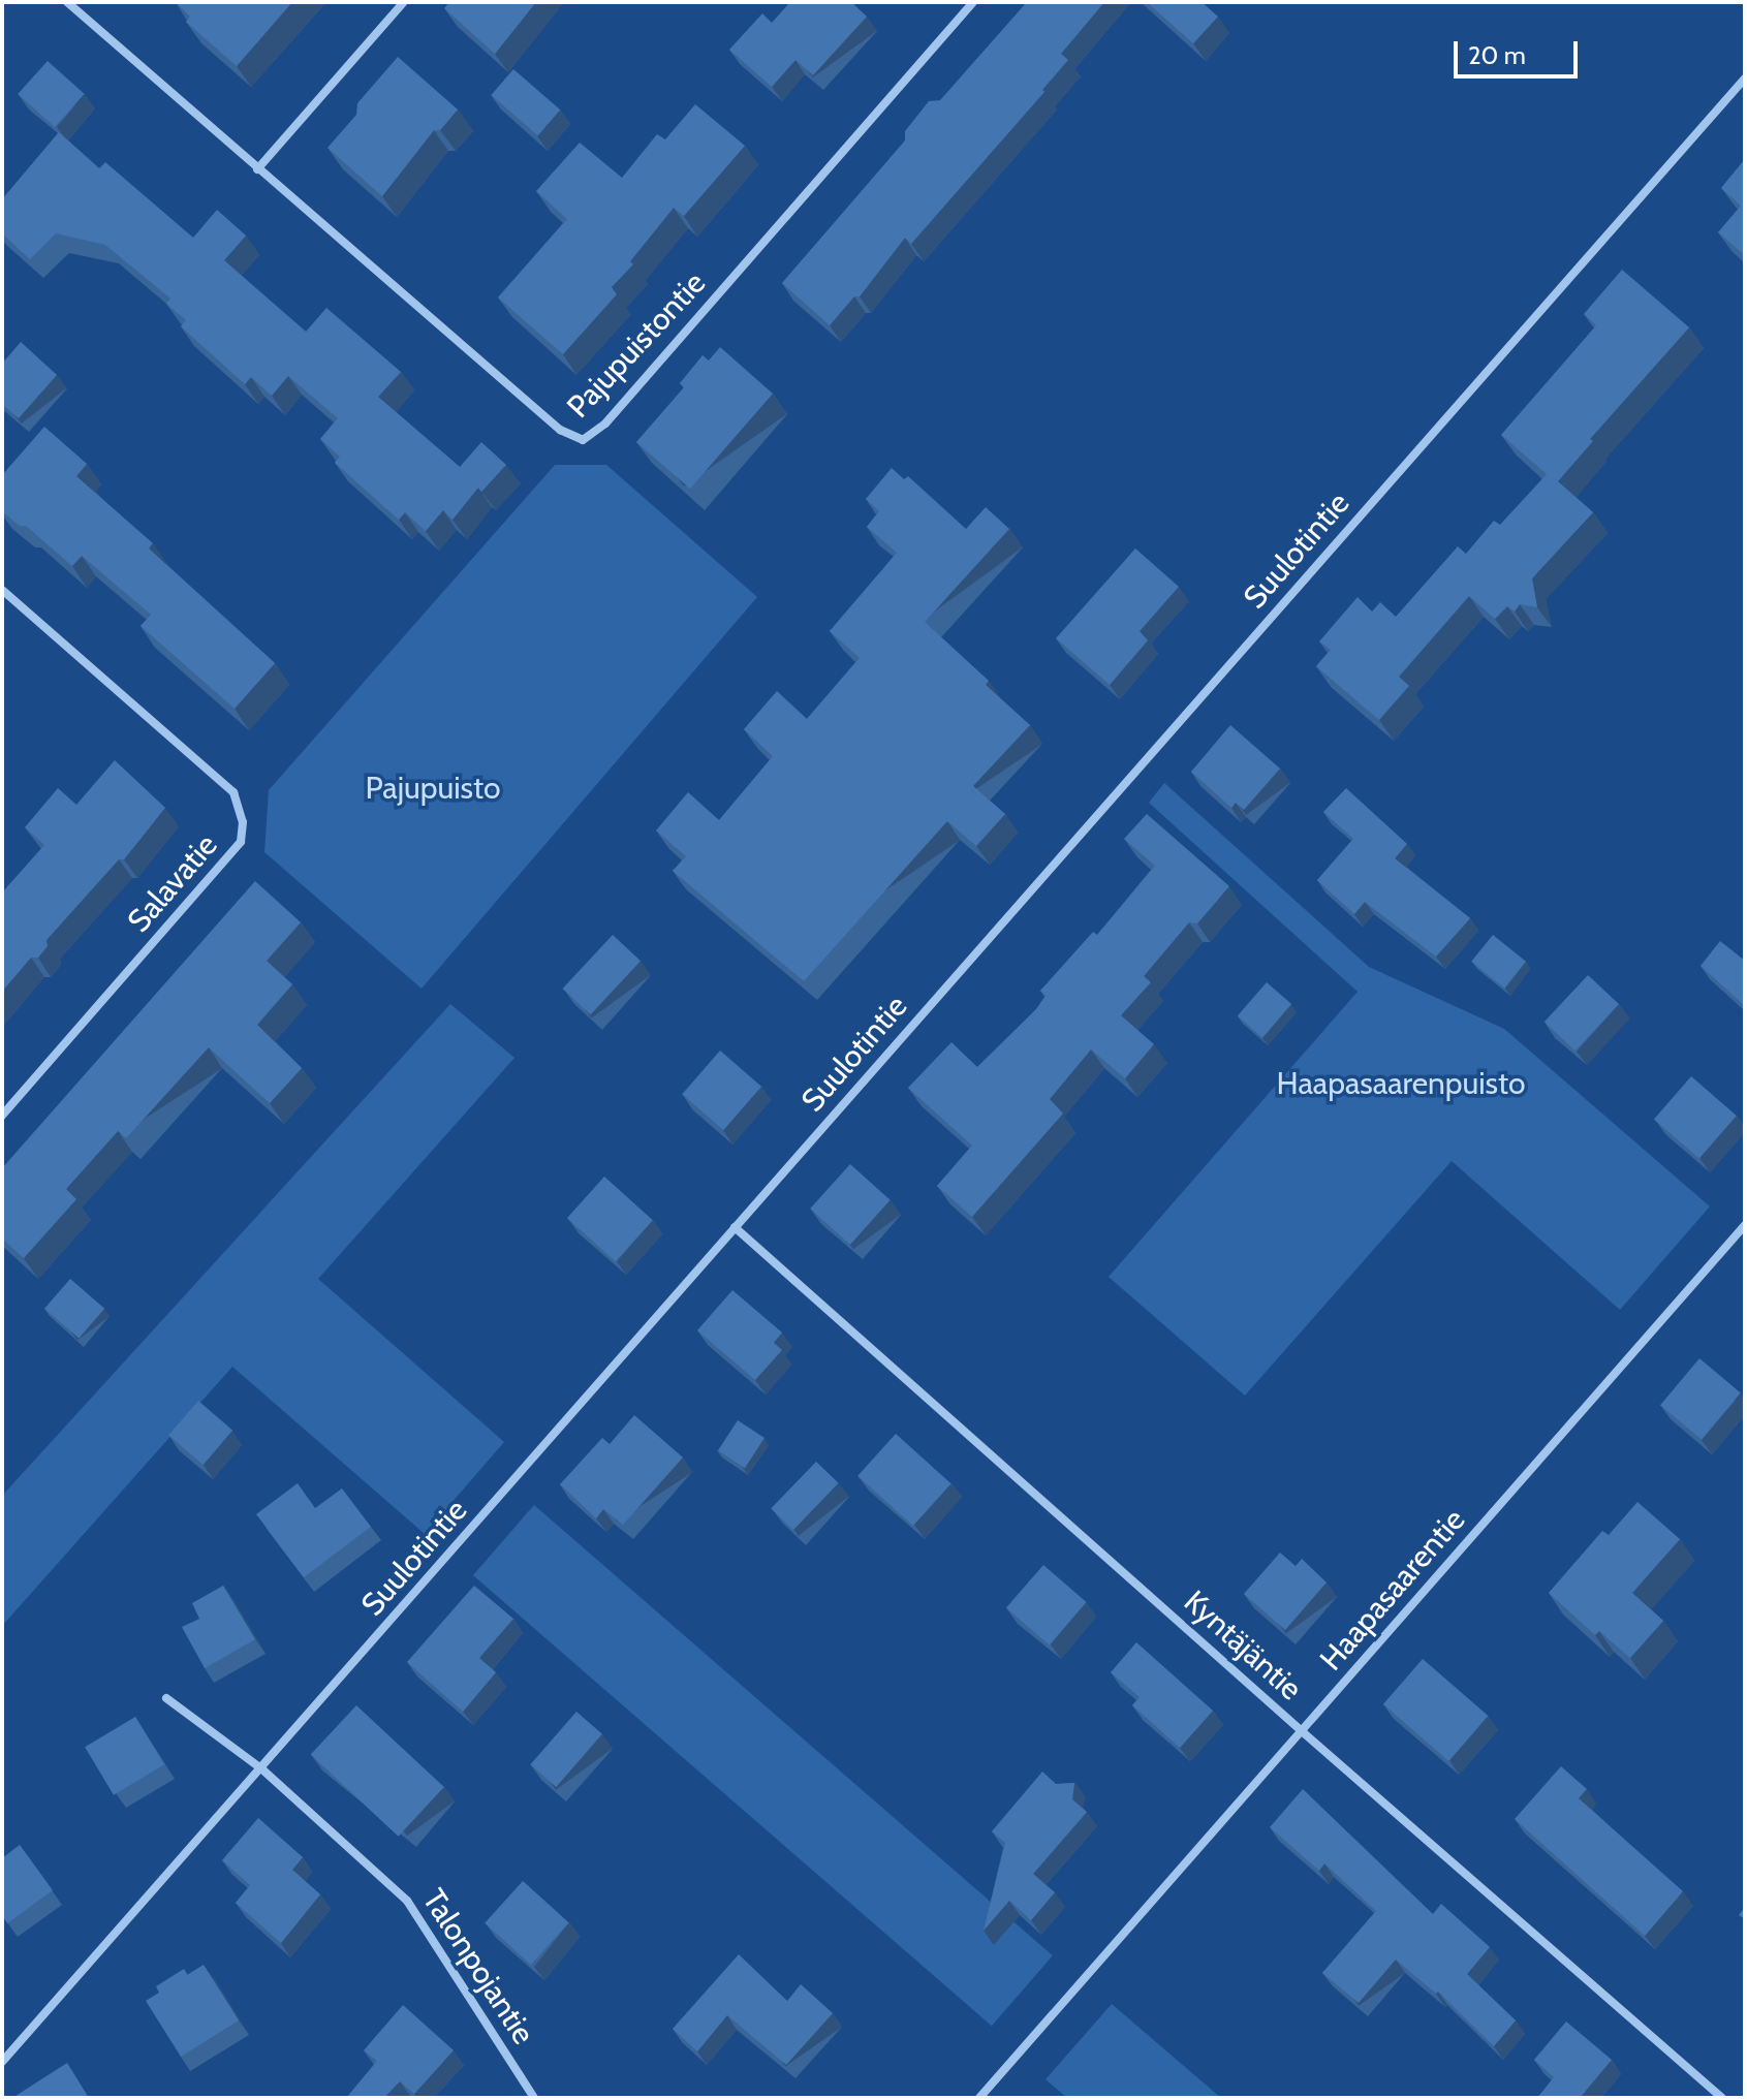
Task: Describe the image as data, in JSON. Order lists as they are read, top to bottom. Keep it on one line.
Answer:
{"streets":{"street":["Pajupuistontie","Suulotintie","Salavatie","Haapasaarentie","Kyntäjäntie","Talonpojantie"]},"crossings":[["Suulotintie","Kyntäjäntie"],["Suulotintie","Talonpojantie"],["Haapasaarentie","Kyntäjäntie"]],"parks":["Pajupuisto","Haapasaarenpuisto"],"scale_bar":"20 m"}
